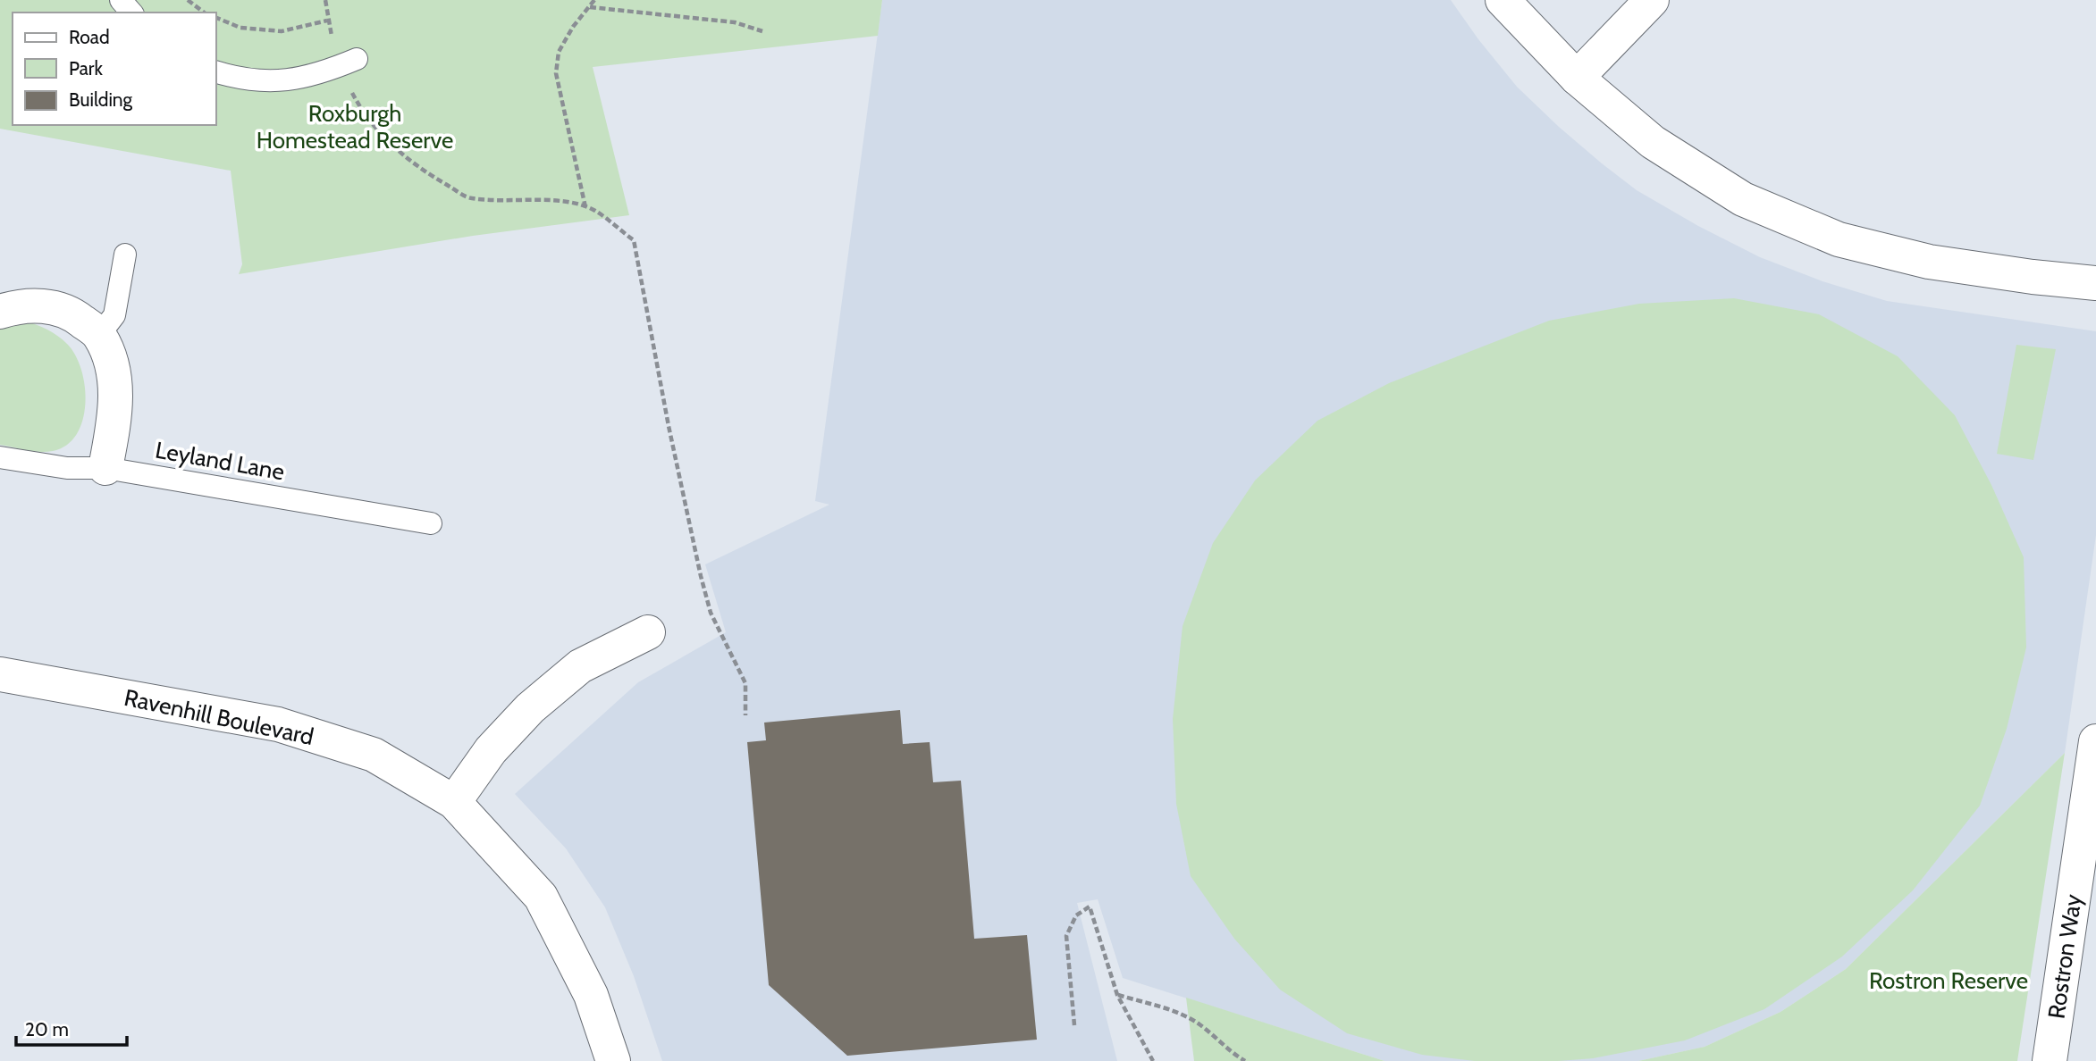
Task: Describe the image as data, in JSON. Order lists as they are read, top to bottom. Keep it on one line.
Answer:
{"streets":{"street":["Ravenhill Boulevard","Rostron Way"],"lane":["Leyland Lane"]},"parks":["Roxburgh Homestead Reserve","Rostron Reserve"],"legend":["Road","Park","Building"],"scale_bar":"20 m"}
